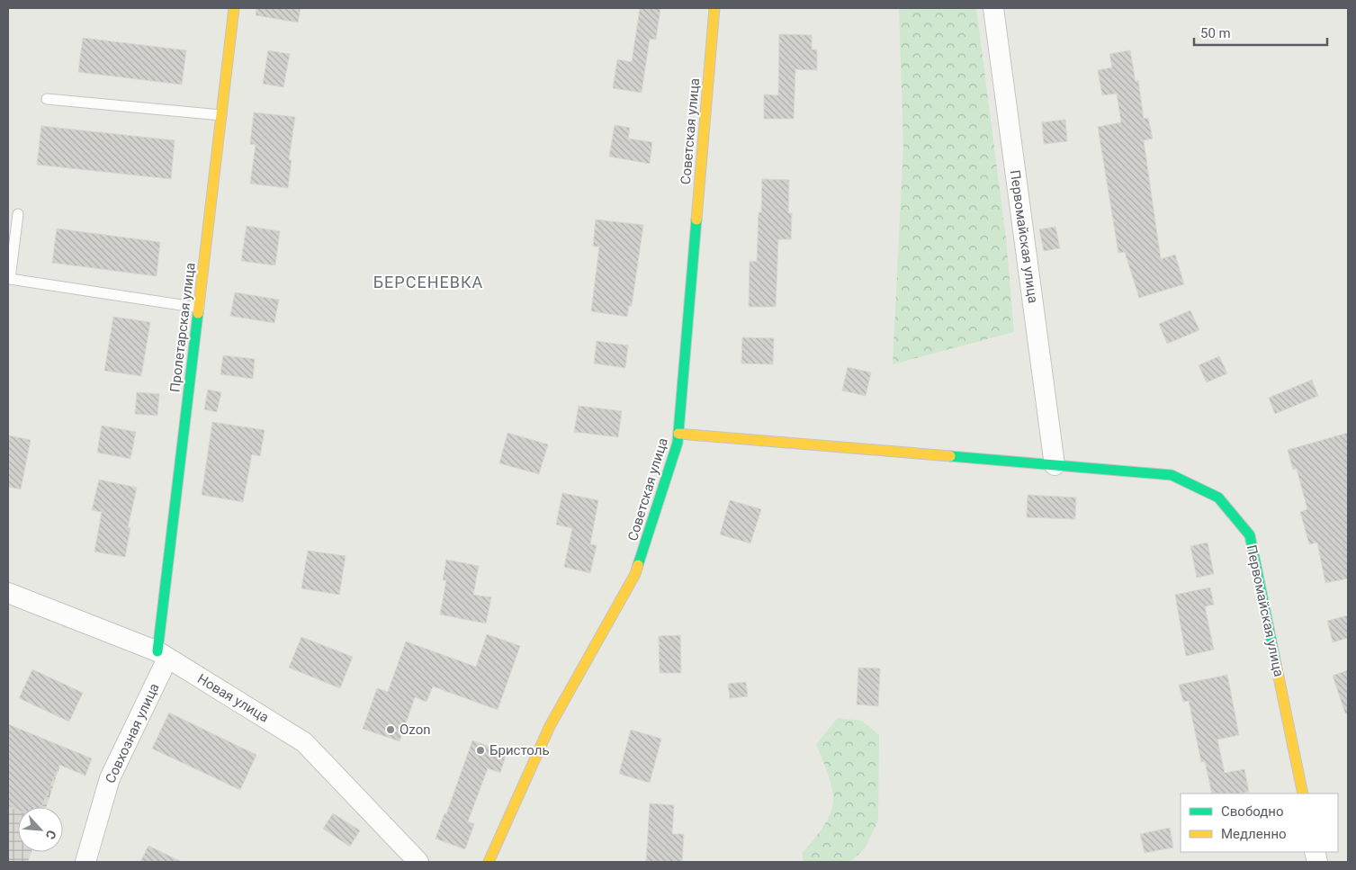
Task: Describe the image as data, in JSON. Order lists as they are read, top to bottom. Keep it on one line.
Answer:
{"streets":{"street":["Советская улица","Первомайская улица","Пролетарская улица","Новая улица","Совхозная улица"]},"crossings":[["Советская улица","Первомайская улица"],["Пролетарская улица","Новая улица"],["Пролетарская улица","Совхозная улица"],["Новая улица","Совхозная улица"]],"districts":["БЕРСЕНЕВКА"],"places":["Ozon","Бристоль"],"legend":["Свободно","Медленно"],"scale_bar":"50 m","north":"bottom right"}
